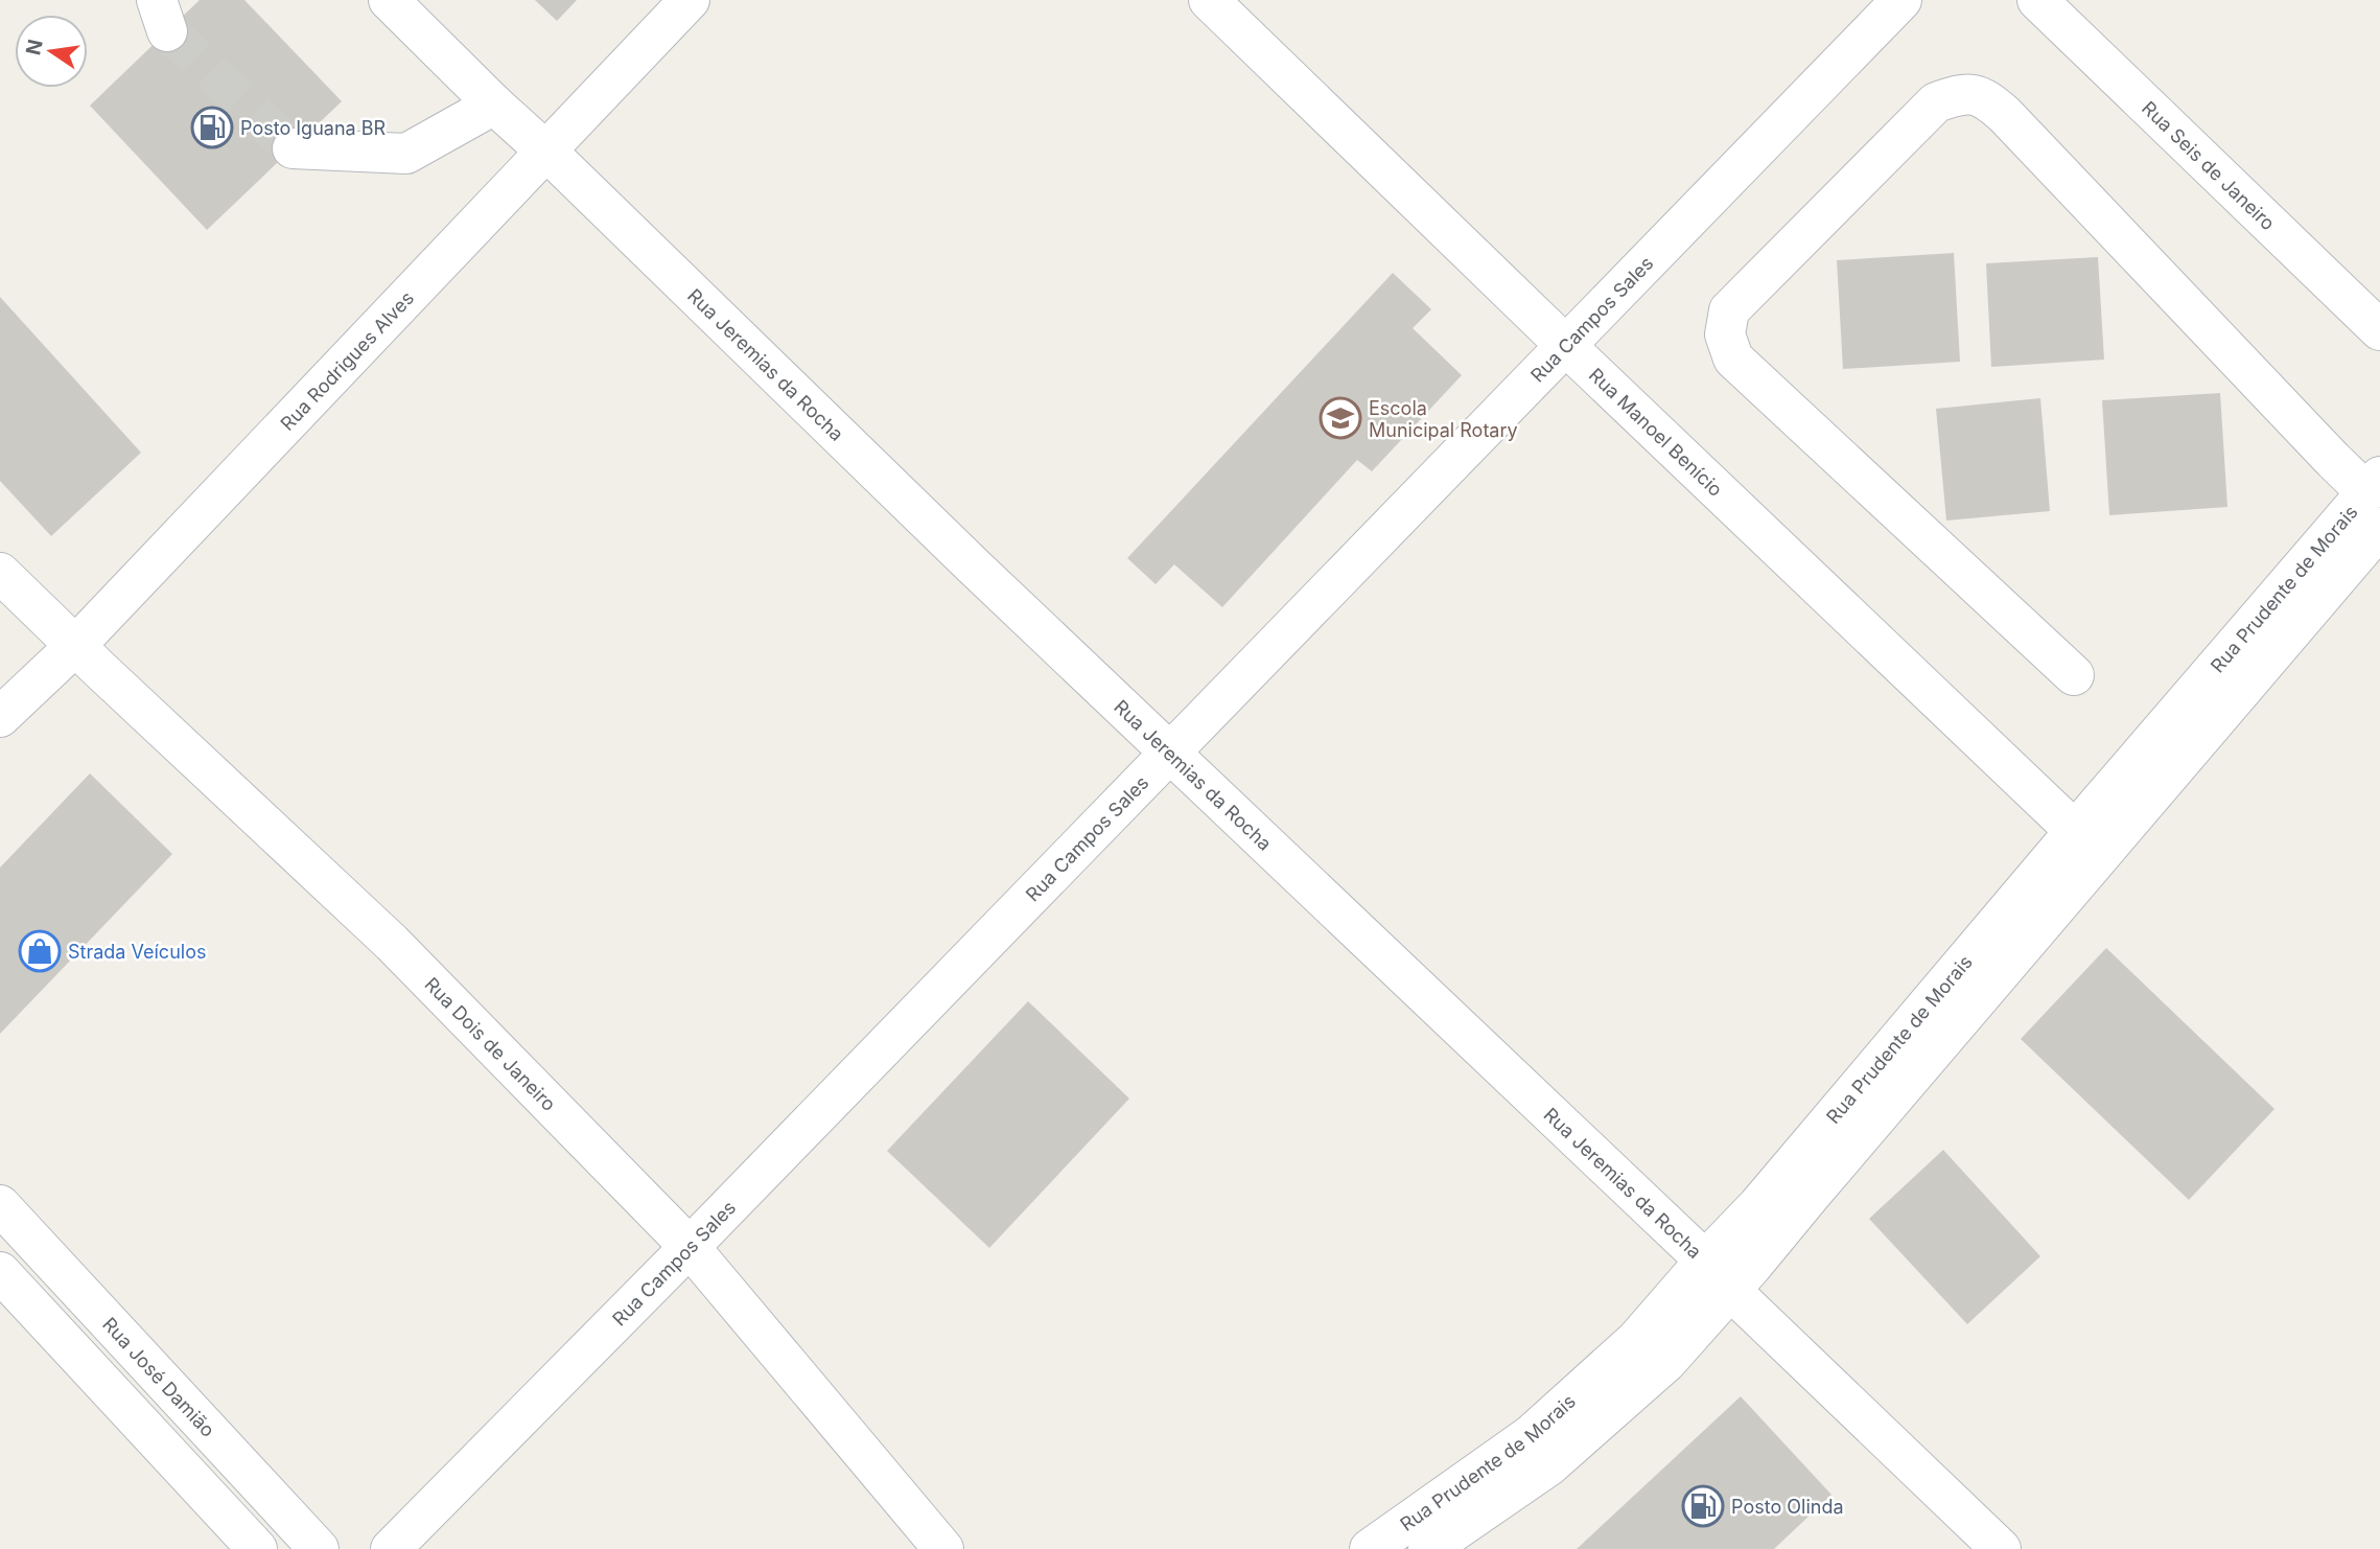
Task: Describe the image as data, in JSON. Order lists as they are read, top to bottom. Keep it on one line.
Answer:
{"streets":{"street":["Rua Seis de Janeiro","Rua Campos Sales","Rua Rodrigues Alves","Rua Jeremias da Rocha","Rua Manoel Benício","Rua Prudente de Morais","Rua Dois de Janeiro","Rua José Damião"]},"crossings":[["Rua Campos Sales","Rua Jeremias da Rocha"],["Rua Campos Sales","Rua Manoel Benício"],["Rua Campos Sales","Rua Dois de Janeiro"],["Rua Rodrigues Alves","Rua Jeremias da Rocha"],["Rua Rodrigues Alves","Rua Dois de Janeiro"],["Rua Jeremias da Rocha","Rua Prudente de Morais"],["Rua Manoel Benício","Rua Prudente de Morais"]],"places":{"fuel station":["Posto Iguana BR","Posto Olinda"],"school or university":["Escola Municipal Rotary"],"shop":["Strada Veículos"]},"north":"left"}
